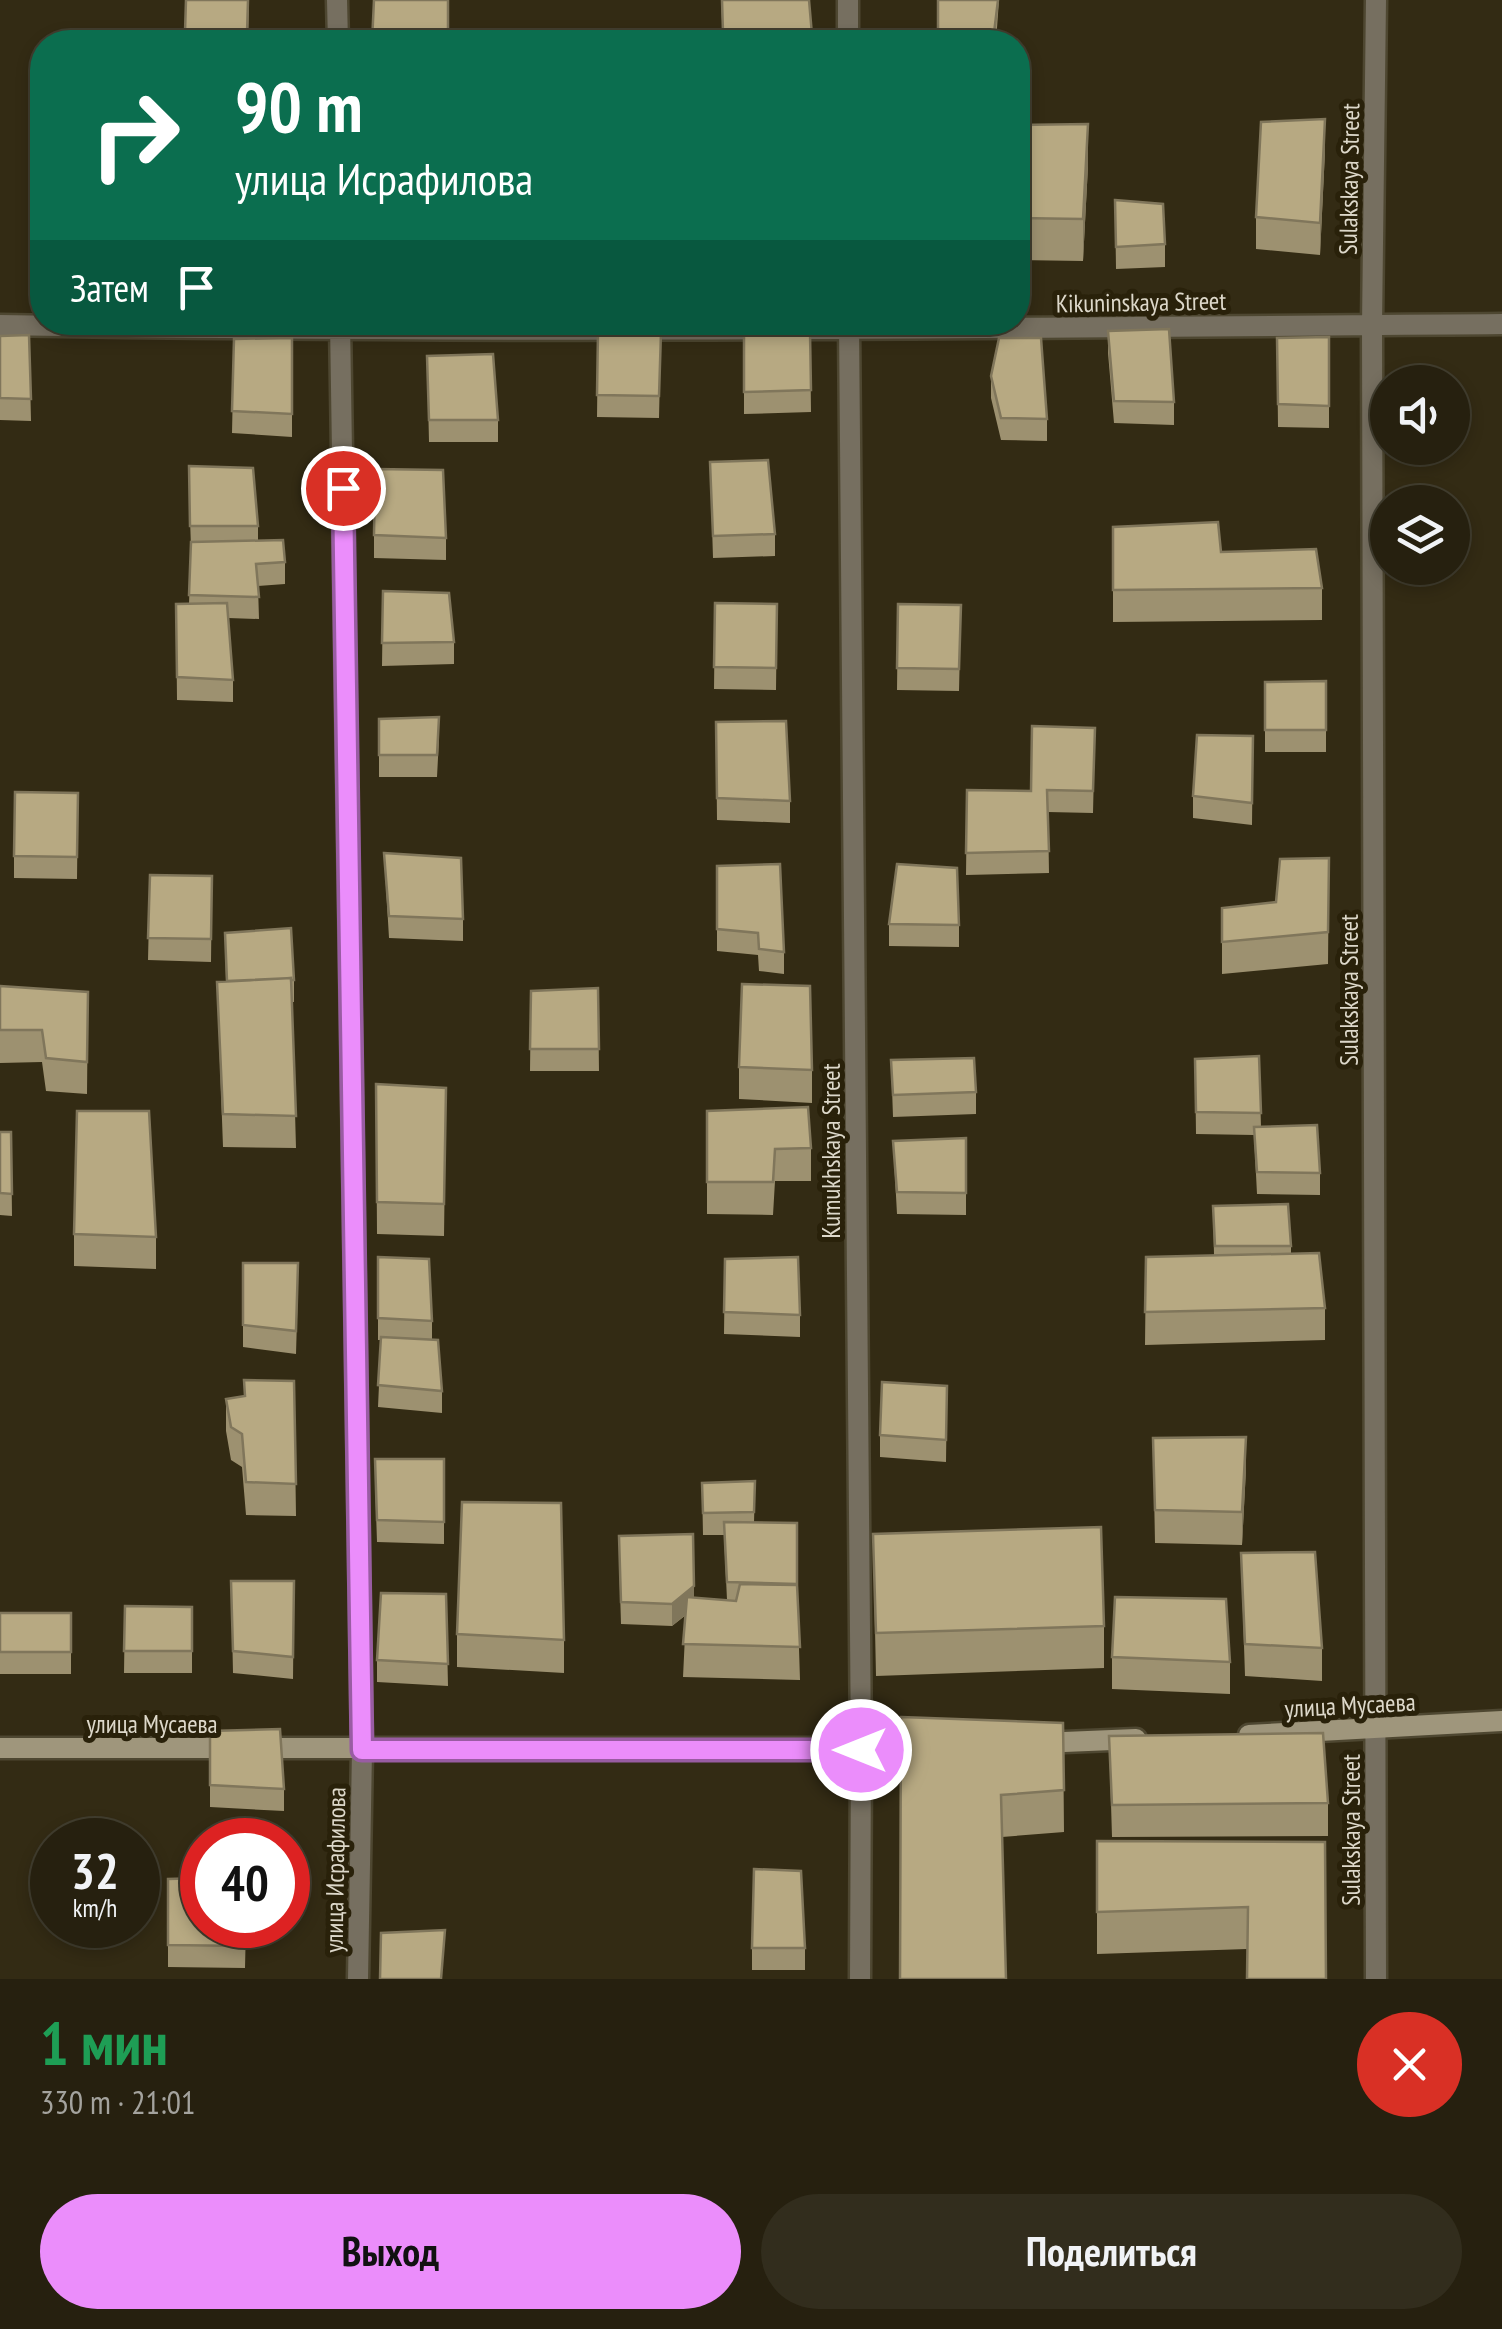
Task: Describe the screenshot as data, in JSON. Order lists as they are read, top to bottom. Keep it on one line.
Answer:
{"streets":{"street":["Sulakskaya Street","Kikuninskaya Street","Kumukhskaya Street","улица Мусаева","улица Исрафилова"]},"crossings":[["Sulakskaya Street","Kikuninskaya Street"],["Sulakskaya Street","улица Мусаева"],["Kumukhskaya Street","улица Мусаева"],["улица Мусаева","улица Исрафилова"]],"page":{"turn":["90 m","улица Исрафилова"],"then":"Затем","speed":"32 km/h","limit":"40","heading":["1 мин","330 m · 21:01"],"buttons":["Выход","Поделиться"]}}
